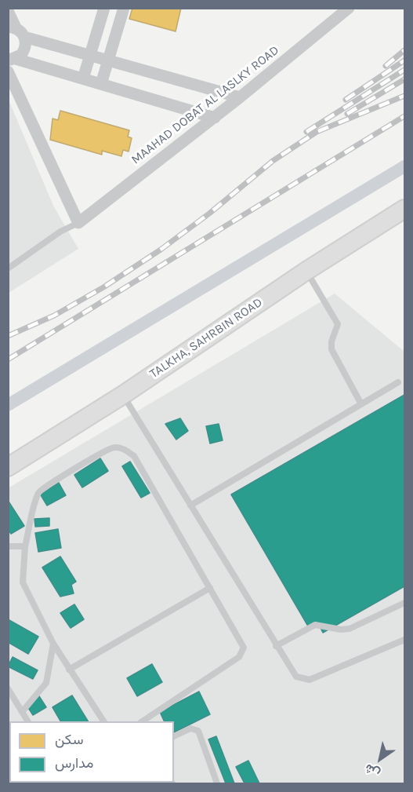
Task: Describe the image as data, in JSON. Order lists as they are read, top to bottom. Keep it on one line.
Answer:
{"streets":{"main road":["TALKHA, SAHRBIN ROAD"],"street":["MAAHAD DOBAT AL LASLKY ROAD"]},"legend":["سكن","مدارس"],"north":"bottom left"}
